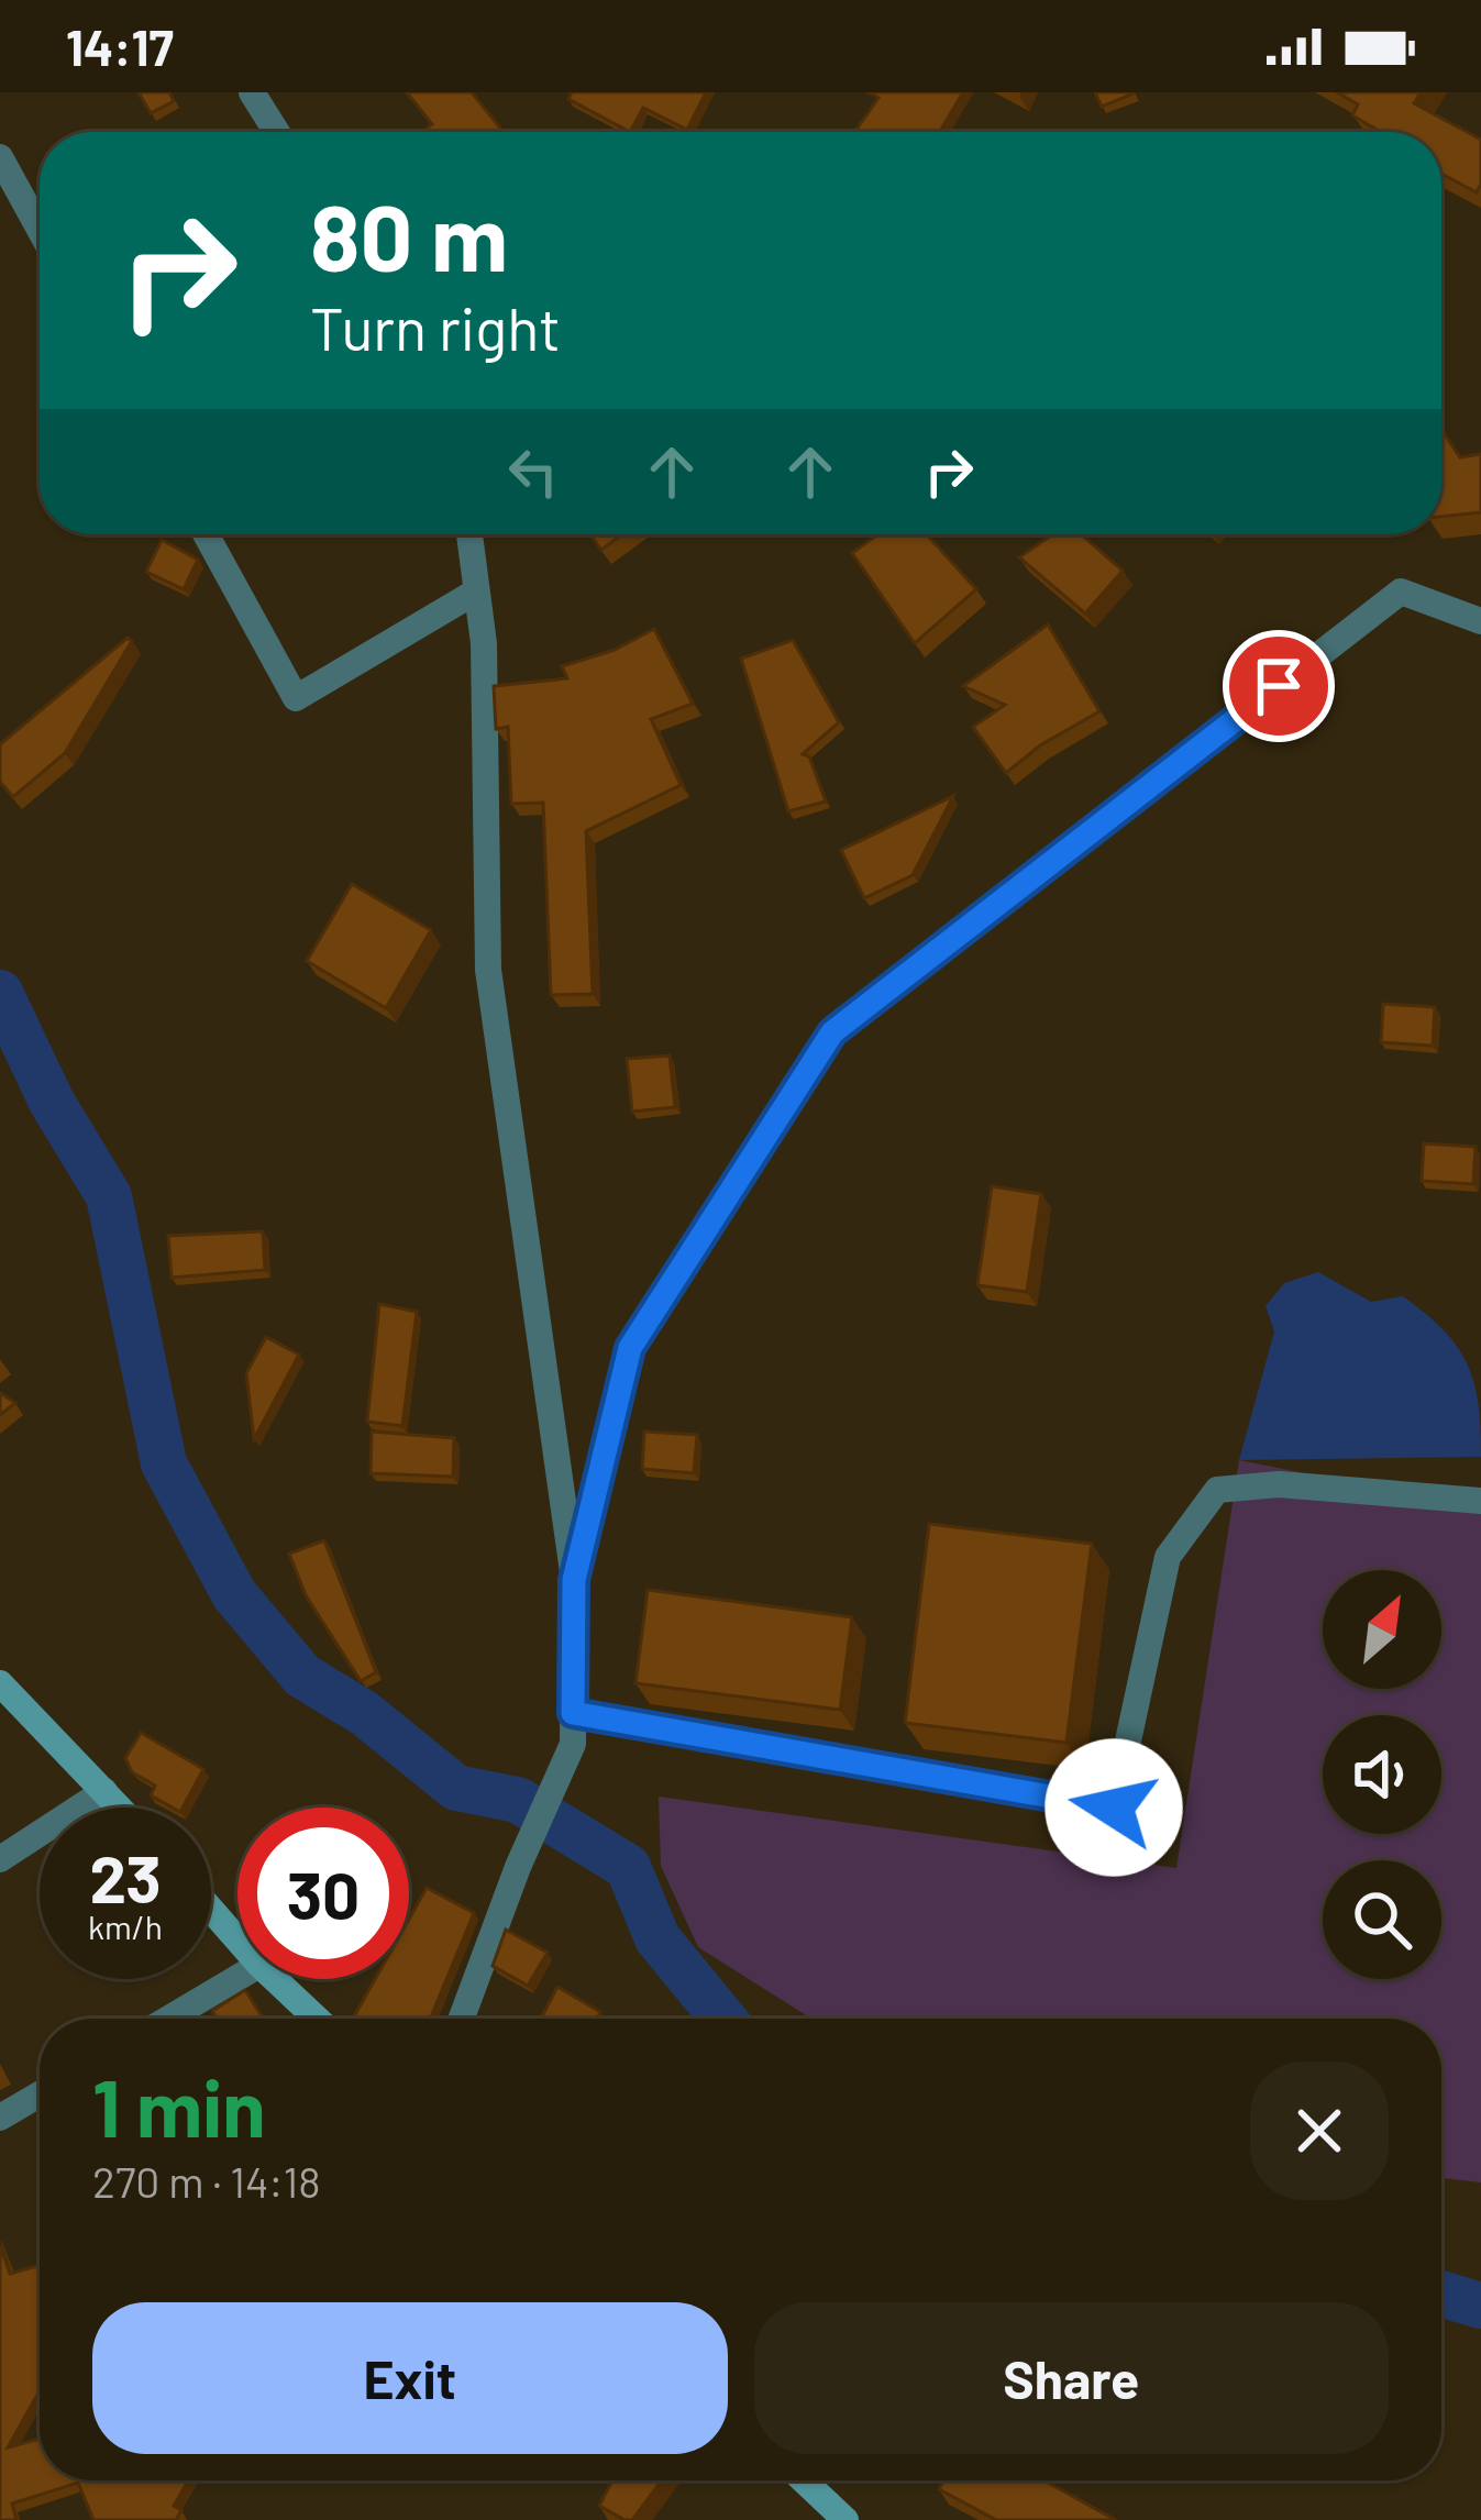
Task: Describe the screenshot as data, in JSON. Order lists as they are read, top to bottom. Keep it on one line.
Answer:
{"north":"top right","page":{"status":"14:17","turn":["80 m","Turn right"],"speed":"23 km/h","limit":"30","heading":["1 min","270 m · 14:18"],"buttons":["Exit","Share"]}}
